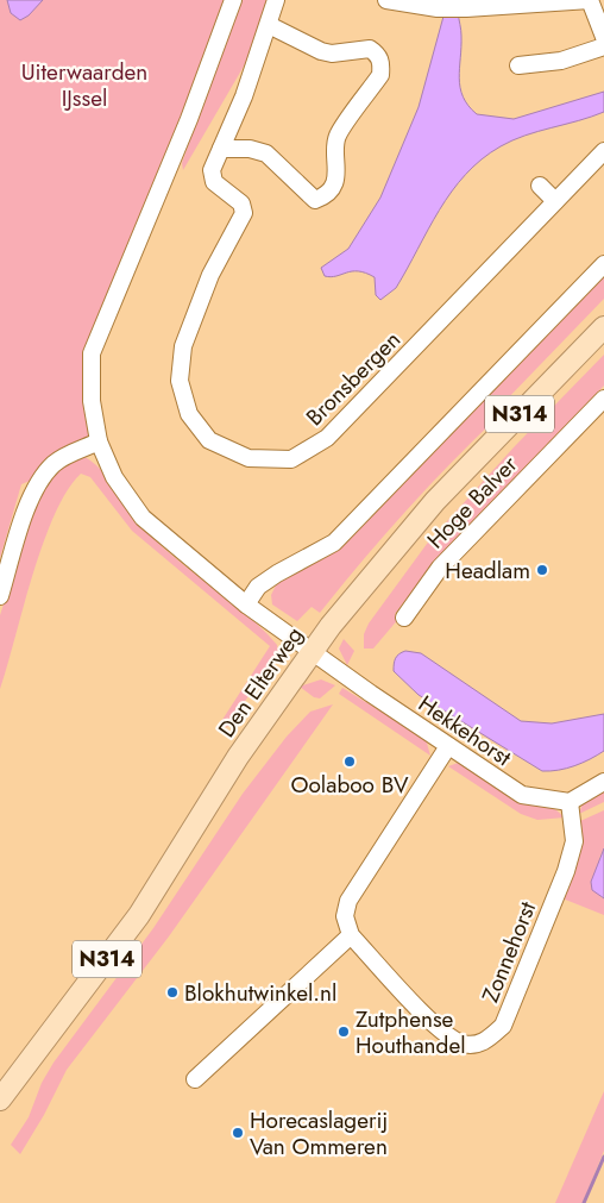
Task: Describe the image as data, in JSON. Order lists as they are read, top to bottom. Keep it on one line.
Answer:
{"streets":{"main road":["N314","Den Elterweg"],"street":["Bronsbergen","Hoge Balver","Hekkehorst","Zonnehorst"]},"crossings":[["Den Elterweg","Hekkehorst"],["Hekkehorst","Zonnehorst"]],"parks":["Uiterwaarden IJssel"],"places":["Headlam","Oolaboo BV","Blokhutwinkel.nl","Zutphense Houthandel","Horecaslagerij Van Ommeren"]}
